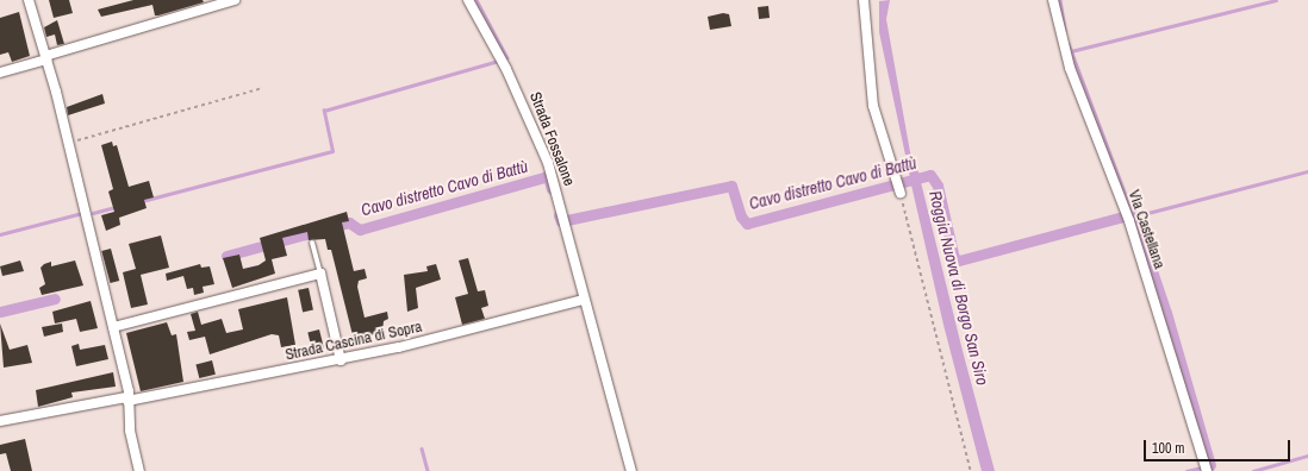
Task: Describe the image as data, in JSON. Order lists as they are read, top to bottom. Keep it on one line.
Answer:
{"streets":{"street":["Strada Fossalone","Via Castellana","Strada Cascina di Sopra"]},"crossings":[["Strada Fossalone","Strada Cascina di Sopra"]],"water":["Cavo distretto Cavo di Battù","Roggia Nuova di Borgo San Siro"],"scale_bar":"100 m"}
